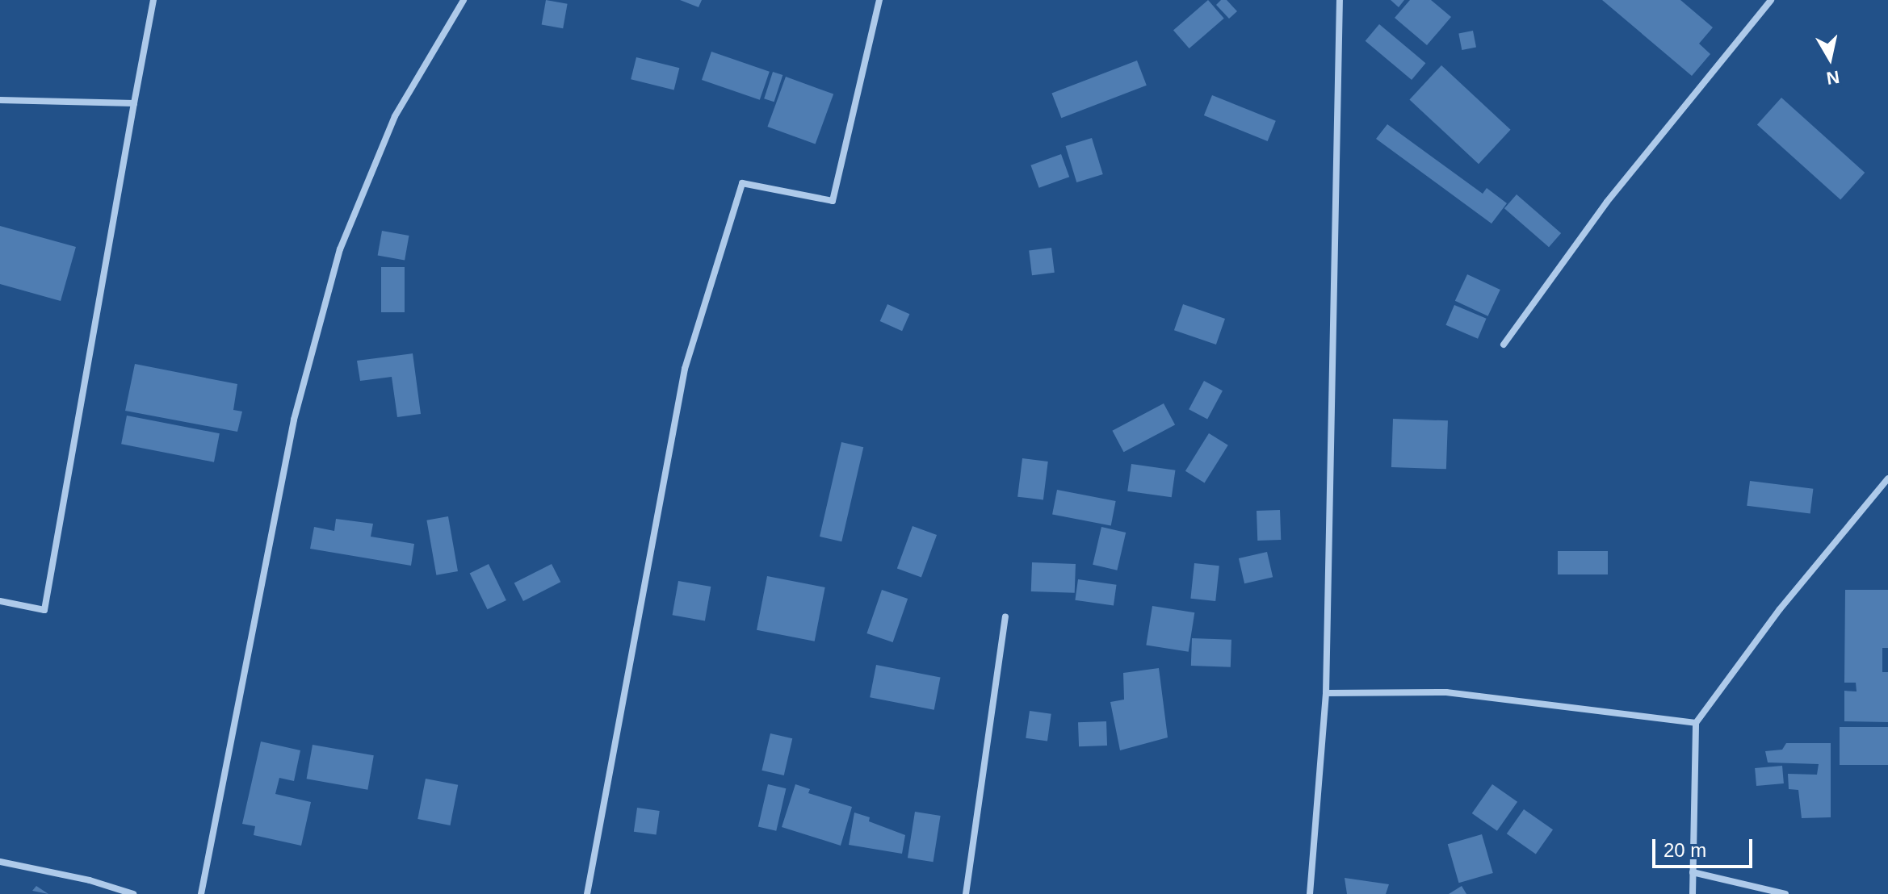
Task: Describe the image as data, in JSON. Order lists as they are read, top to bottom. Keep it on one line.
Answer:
{"scale_bar":"20 m","north":"bottom"}
